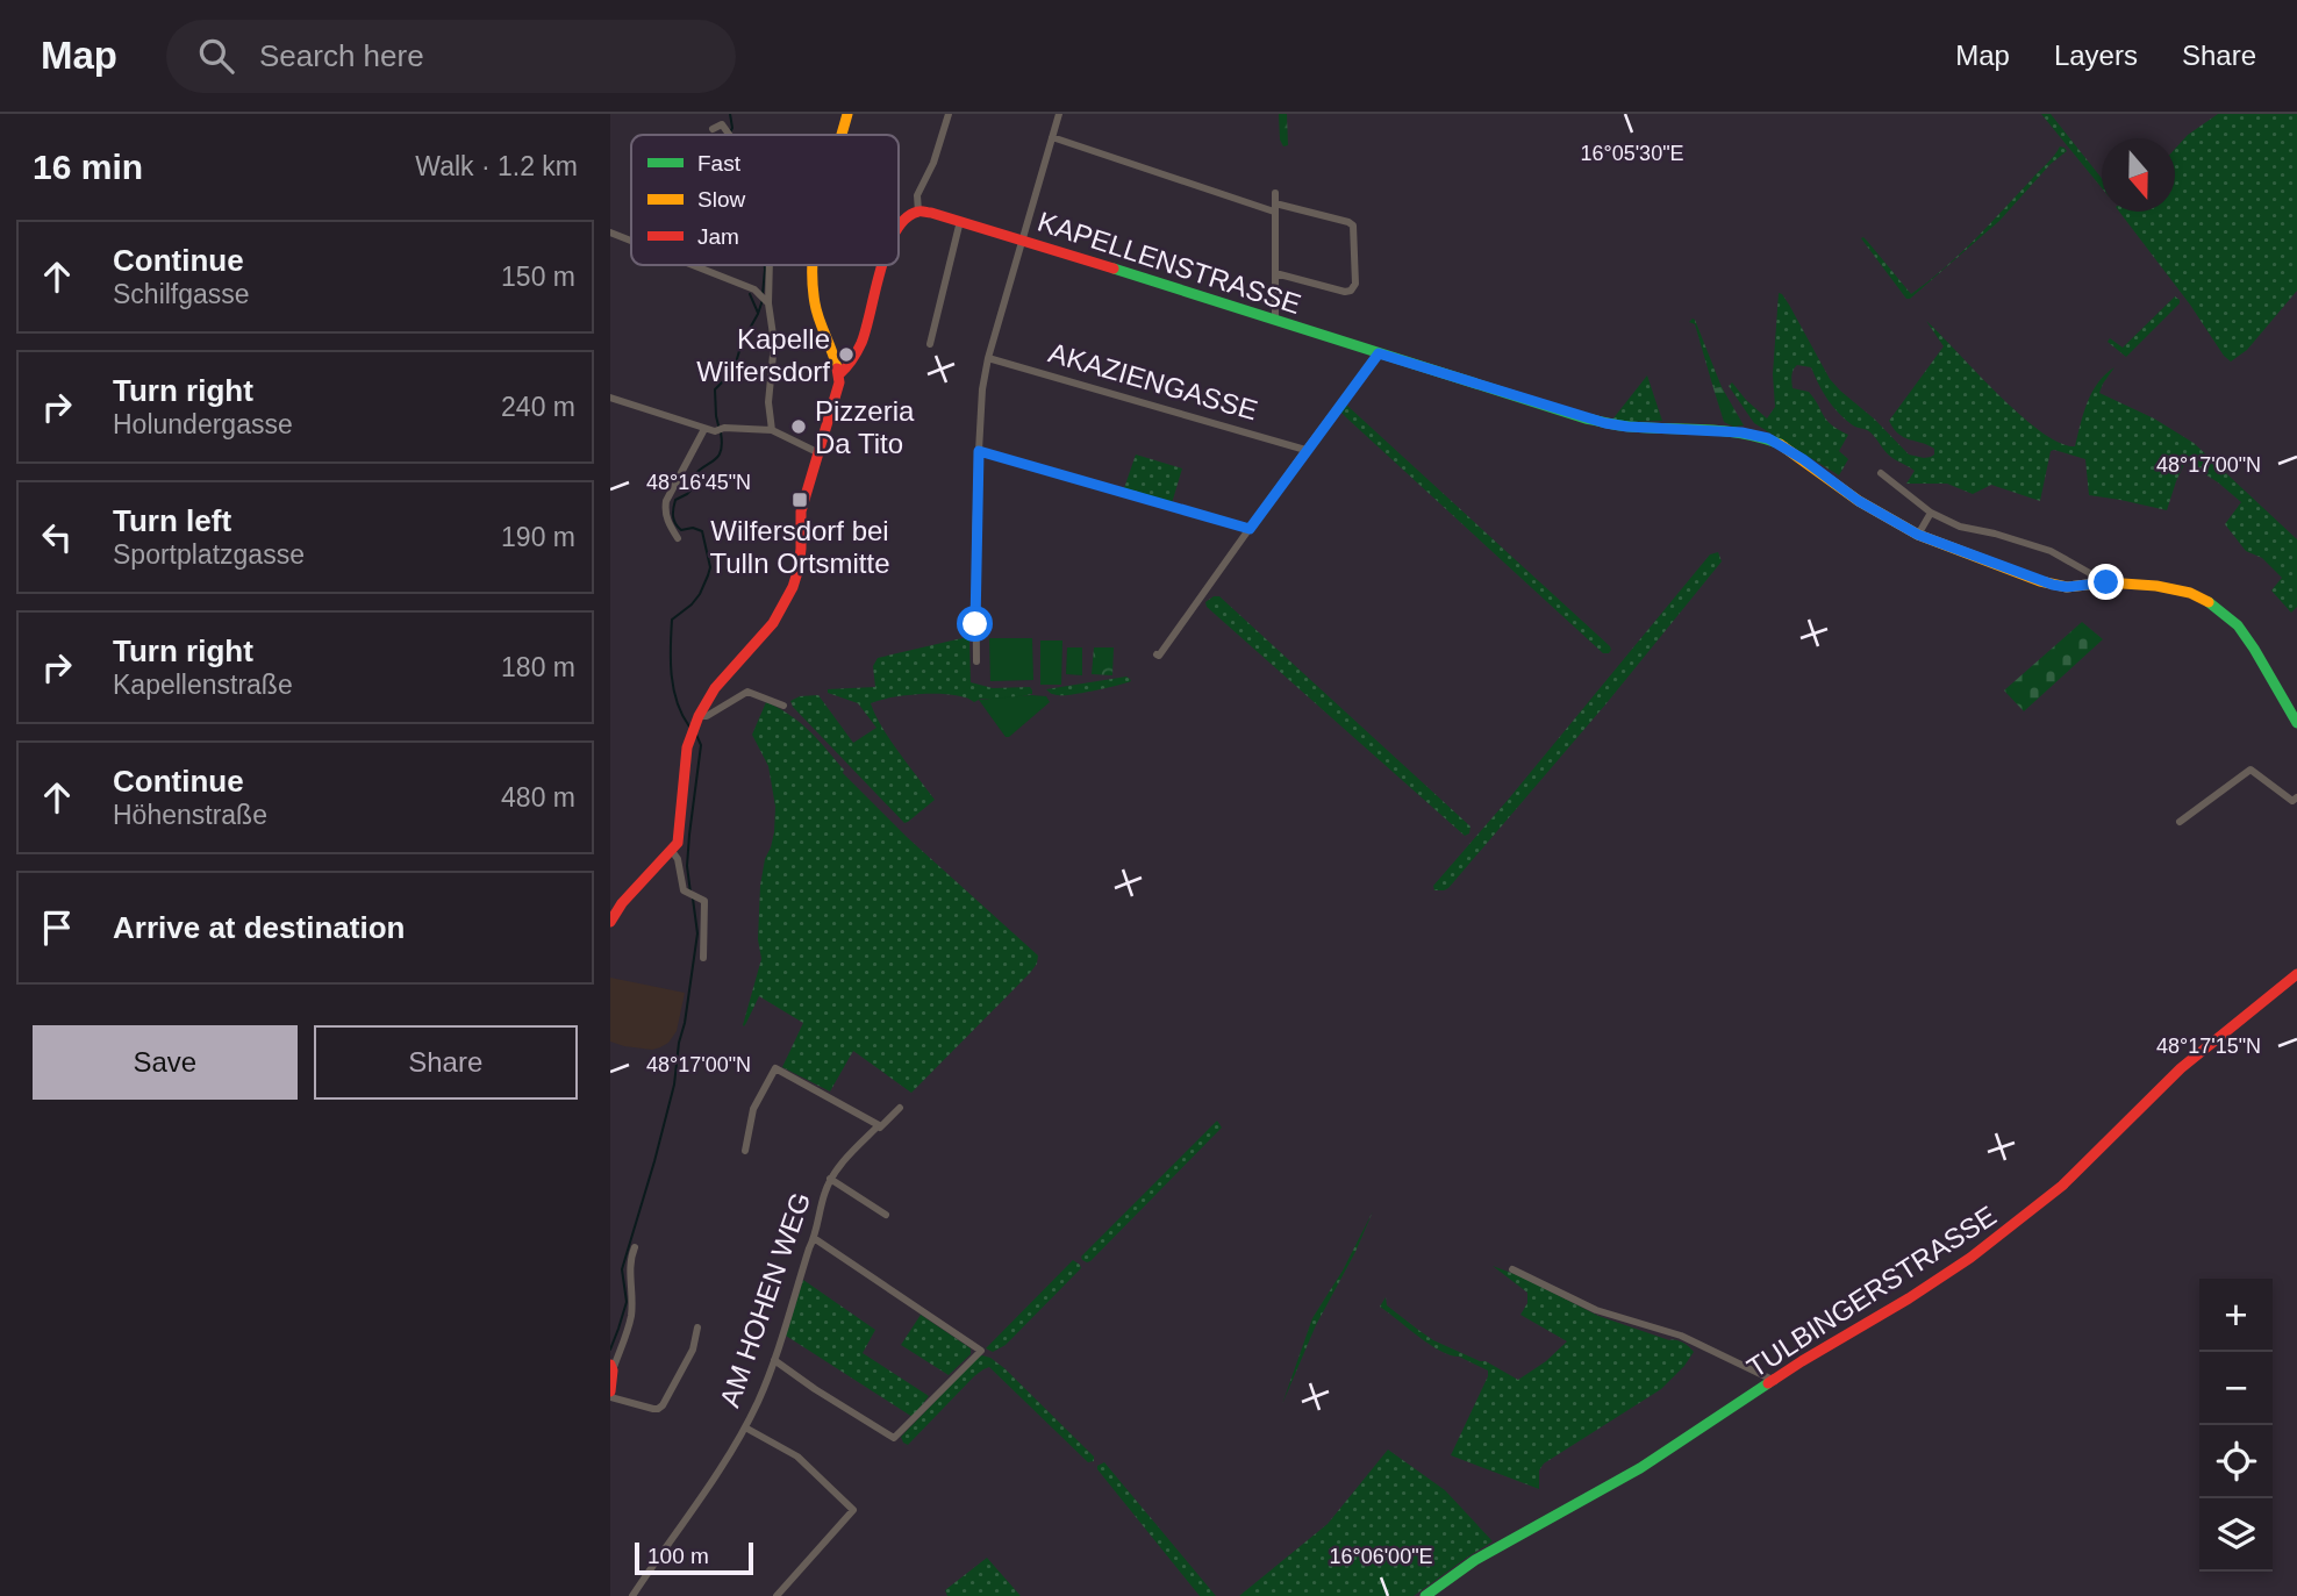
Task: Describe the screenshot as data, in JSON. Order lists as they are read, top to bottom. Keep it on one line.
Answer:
{"streets":{"street":["KAPELLENSTRASSE","AKAZIENGASSE","TULBINGERSTRASSE","AM HOHEN WEG"]},"places":{"other":["Kapelle Wilfersdorf","Pizzeria Da Tito"],"transit":["Wilfersdorf bei Tulln Ortsmitte"]},"legend":["Fast","Slow","Jam"],"scale_bar":"100 m","north":"bottom","page":{"header":"Map","search":"Search here","nav":["Map","Layers","Share"],"heading":["16 min","Walk · 1.2 km"],"list":[["Continue","Schilfgasse","150 m"],["Turn right","Holundergasse","240 m"],["Turn left","Sportplatzgasse","190 m"],["Turn right","Kapellenstraße","180 m"],["Continue","Höhenstraße","480 m"],"Arrive at destination"],"buttons":["Save","Share"],"map_buttons":["+","−"],"scale":"100 m"},"coordinates":["16°05'30\"E","48°17'00\"N","48°16'45\"N","48°17'15\"N","16°06'00\"E"]}
